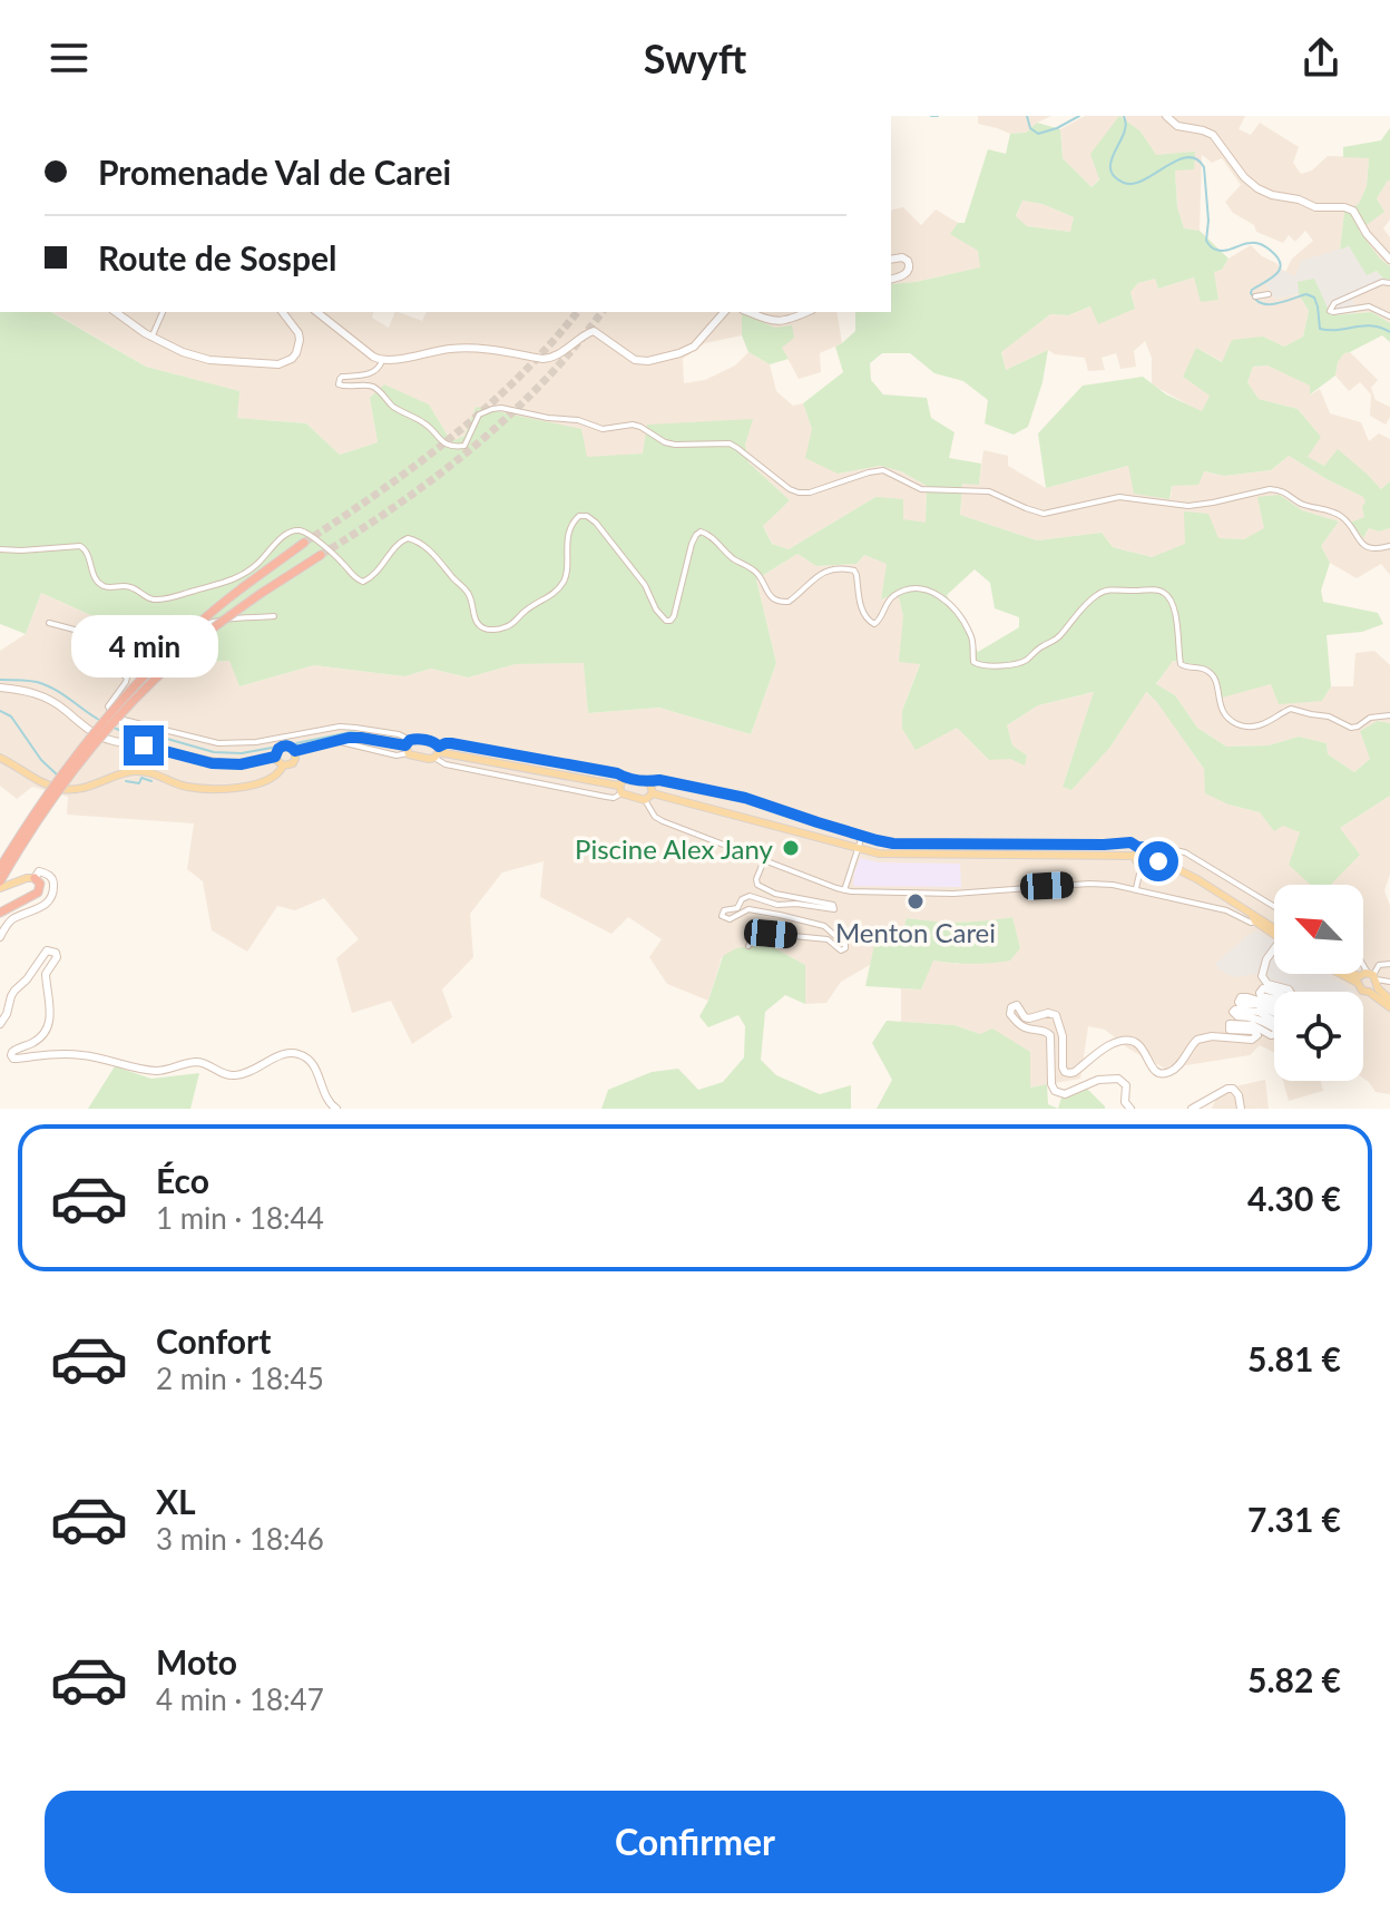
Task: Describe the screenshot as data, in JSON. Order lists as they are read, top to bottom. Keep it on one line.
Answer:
{"places":["Piscine Alex Jany","Menton Carei"],"north":"top left","page":{"header":"Swyft","banner":["Promenade Val de Carei","Route de Sospel"],"bubble":"4 min","list":[{"name":"Éco","note":"1 min · 18:44","value":"4.30 €"},{"name":"Confort","note":"2 min · 18:45","value":"5.81 €"},{"name":"XL","note":"3 min · 18:46","value":"7.31 €"},{"name":"Moto","note":"4 min · 18:47","value":"5.82 €"}],"buttons":"Confirmer"}}
